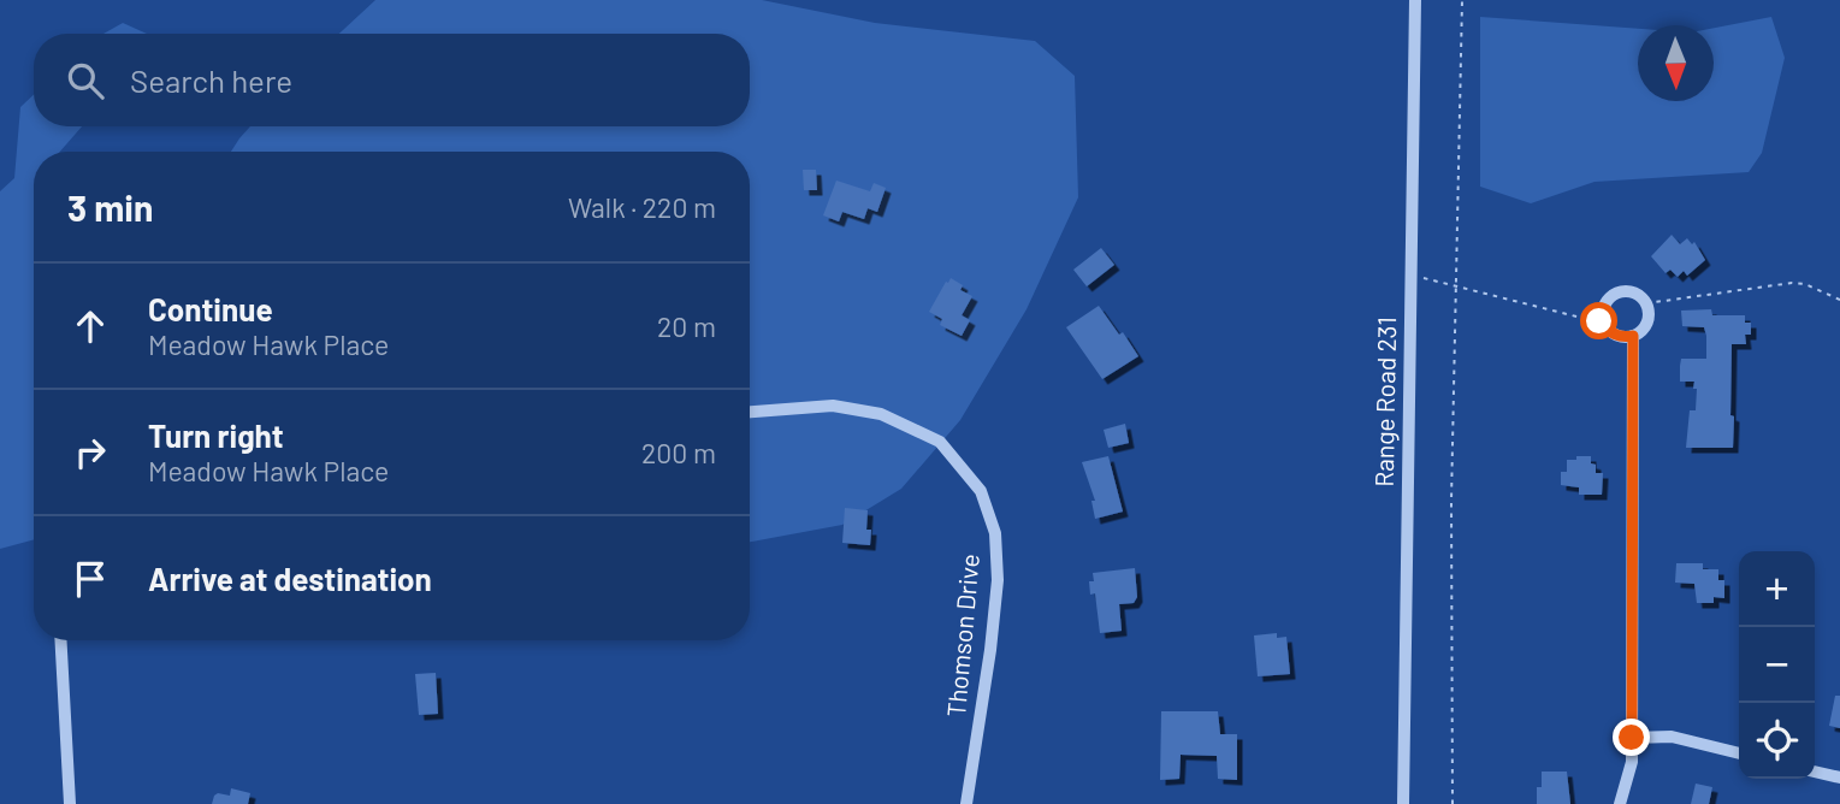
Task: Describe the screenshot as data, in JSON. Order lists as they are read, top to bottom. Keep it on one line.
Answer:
{"streets":{"street":["Range Road 231","Thomson Drive"]},"north":"bottom","page":{"search":"Search here","heading":["3 min","Walk · 220 m"],"list":[["Continue","Meadow Hawk Place","20 m"],["Turn right","Meadow Hawk Place","200 m"],"Arrive at destination"],"map_buttons":["+","−"]}}
